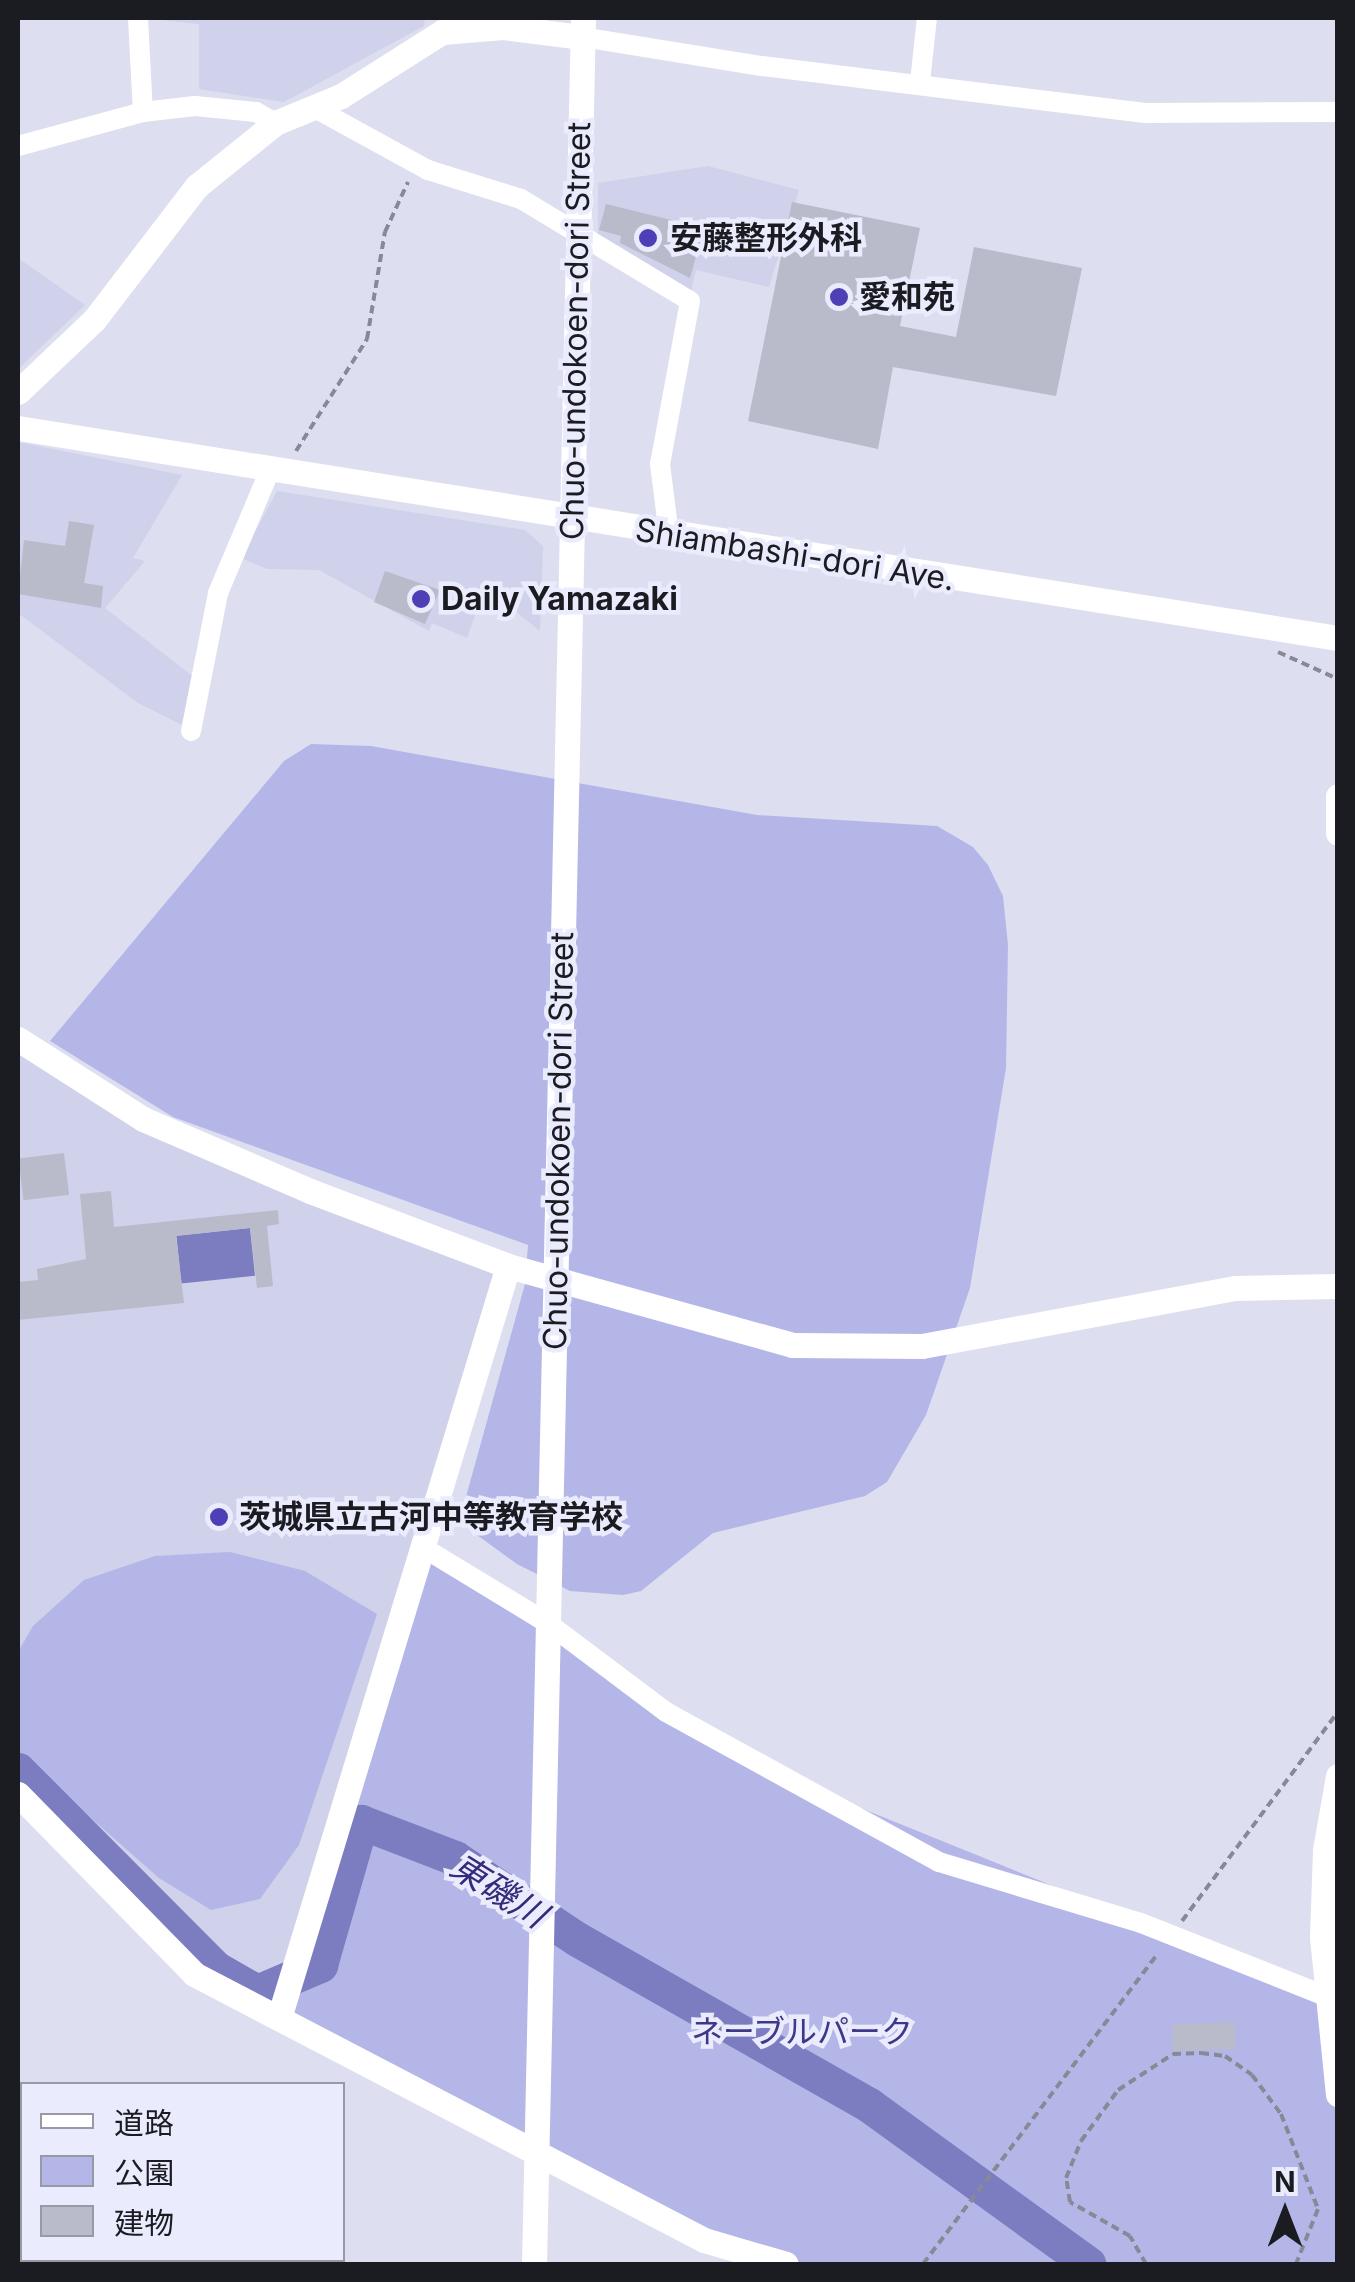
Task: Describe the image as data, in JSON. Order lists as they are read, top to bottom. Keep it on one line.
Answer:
{"streets":{"street":["Chuo-undokoen-dori Street","Shiambashi-dori Ave."]},"crossings":[["Chuo-undokoen-dori Street","Shiambashi-dori Ave."]],"water":["東磯川"],"parks":["ネーブルパーク"],"places":["安藤整形外科","愛和苑","Daily Yamazaki","茨城県立古河中等教育学校"],"legend":["道路","公園","建物"],"north":"top"}
